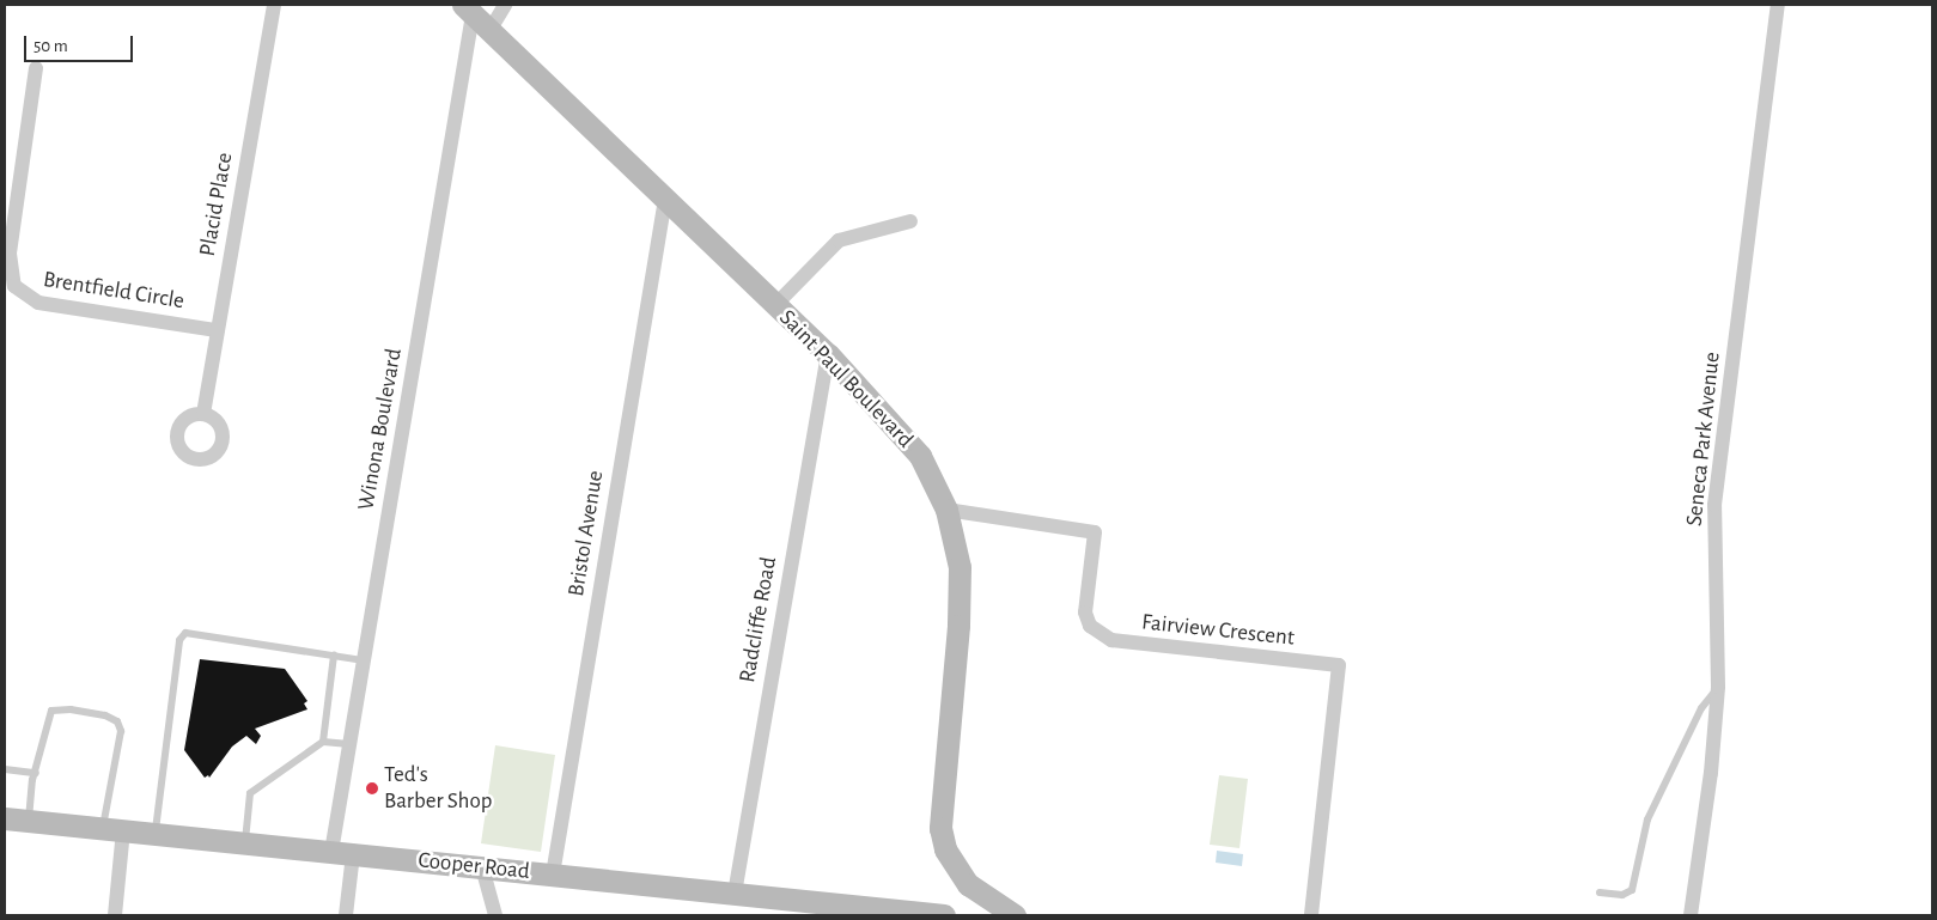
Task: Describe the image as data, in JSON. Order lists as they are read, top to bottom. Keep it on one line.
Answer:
{"streets":{"main road":["Saint Paul Boulevard","Cooper Road"],"street":["Placid Place","Brentfield Circle","Winona Boulevard","Seneca Park Avenue","Bristol Avenue","Radcliffe Road","Fairview Crescent"]},"crossings":[["Placid Place","Brentfield Circle"],["Saint Paul Boulevard","Winona Boulevard"],["Saint Paul Boulevard","Bristol Avenue"],["Saint Paul Boulevard","Radcliffe Road"],["Saint Paul Boulevard","Fairview Crescent"],["Winona Boulevard","Cooper Road"],["Bristol Avenue","Cooper Road"],["Radcliffe Road","Cooper Road"]],"places":["Ted's Barber Shop"],"scale_bar":"50 m"}
